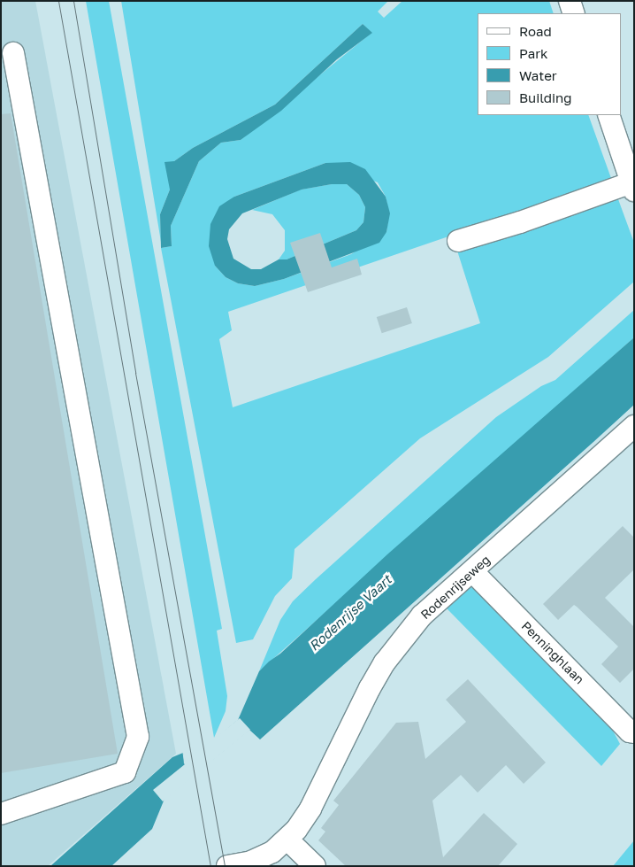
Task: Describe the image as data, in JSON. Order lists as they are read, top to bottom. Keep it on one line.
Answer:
{"streets":{"street":["Rodenrijseweg","Penninghlaan"]},"crossings":[["Rodenrijseweg","Penninghlaan"]],"water":["Rodenrijse Vaart"],"legend":["Road","Park","Water","Building"]}
